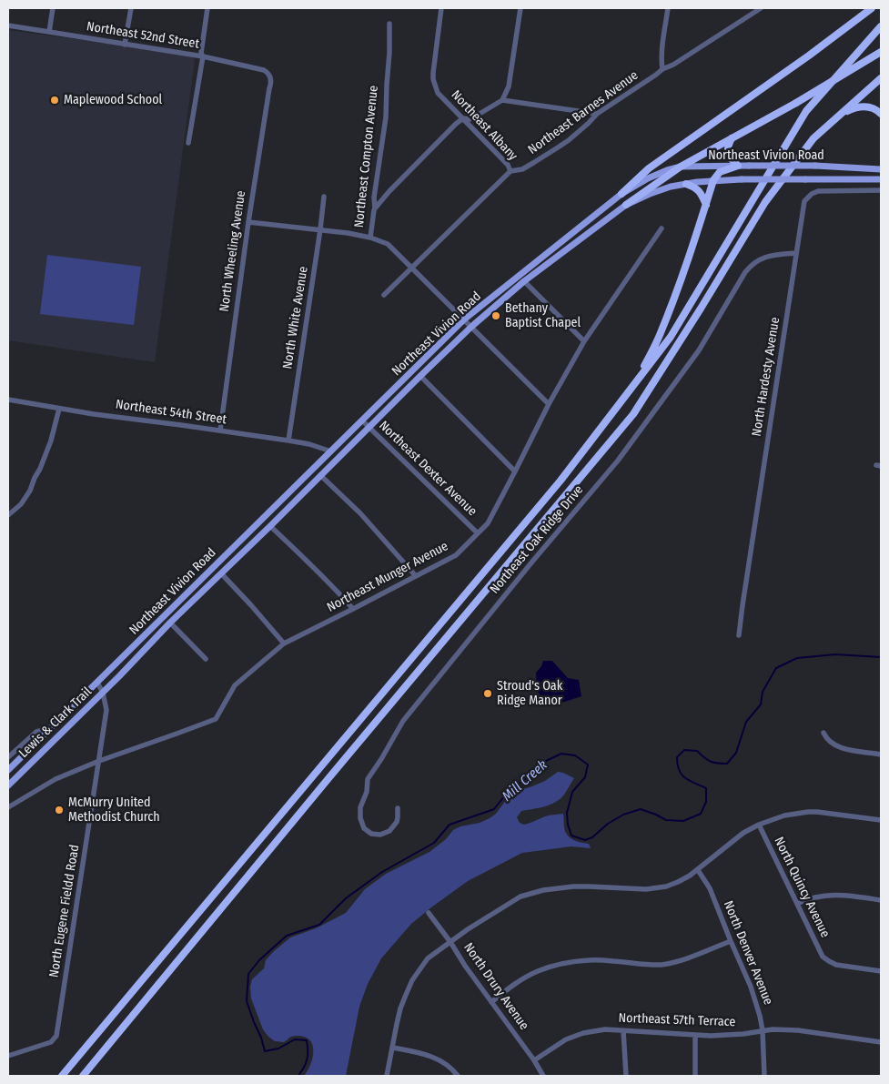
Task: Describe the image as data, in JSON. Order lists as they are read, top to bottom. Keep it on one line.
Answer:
{"streets":{"main road":["Northeast Vivion Road","Lewis & Clark Trail"],"street":["Northeast 52nd Street","Northeast Barnes Avenue","Northeast Albany","Northeast Compton Avenue","North Wheeling Avenue","North White Avenue","North Hardesty Avenue","Northeast 54th Street","Northeast Dexter Avenue","Northeast Oak Ridge Drive","Northeast Munger Avenue","North Quincy Avenue","North Eugene Fieldd Road","North Denver Avenue","North Drury Avenue","Northeast 57th Terrace"]},"crossings":[["Northeast 52nd Street","North Wheeling Avenue"],["Northeast Barnes Avenue","Northeast Albany"],["Northeast Barnes Avenue","Northeast Compton Avenue"],["Northeast Vivion Road","Northeast Compton Avenue"],["Northeast Vivion Road","Northeast 54th Street"],["Northeast Vivion Road","Northeast Dexter Avenue"],["Northeast Vivion Road","Lewis & Clark Trail"],["Northeast Compton Avenue","Northeast Munger Avenue"],["North Wheeling Avenue","Northeast 54th Street"],["North White Avenue","Northeast 54th Street"],["North Hardesty Avenue","Northeast Oak Ridge Drive"],["Northeast Dexter Avenue","Northeast Munger Avenue"],["Northeast Munger Avenue","North Eugene Fieldd Road"],["Lewis & Clark Trail","North Eugene Fieldd Road"],["North Denver Avenue","Northeast 57th Terrace"],["North Drury Avenue","Northeast 57th Terrace"]],"water":["Mill Creek"],"places":["Maplewood School","Bethany Baptist Chapel","Stroud's Oak Ridge Manor","McMurry United Methodist Church"]}
